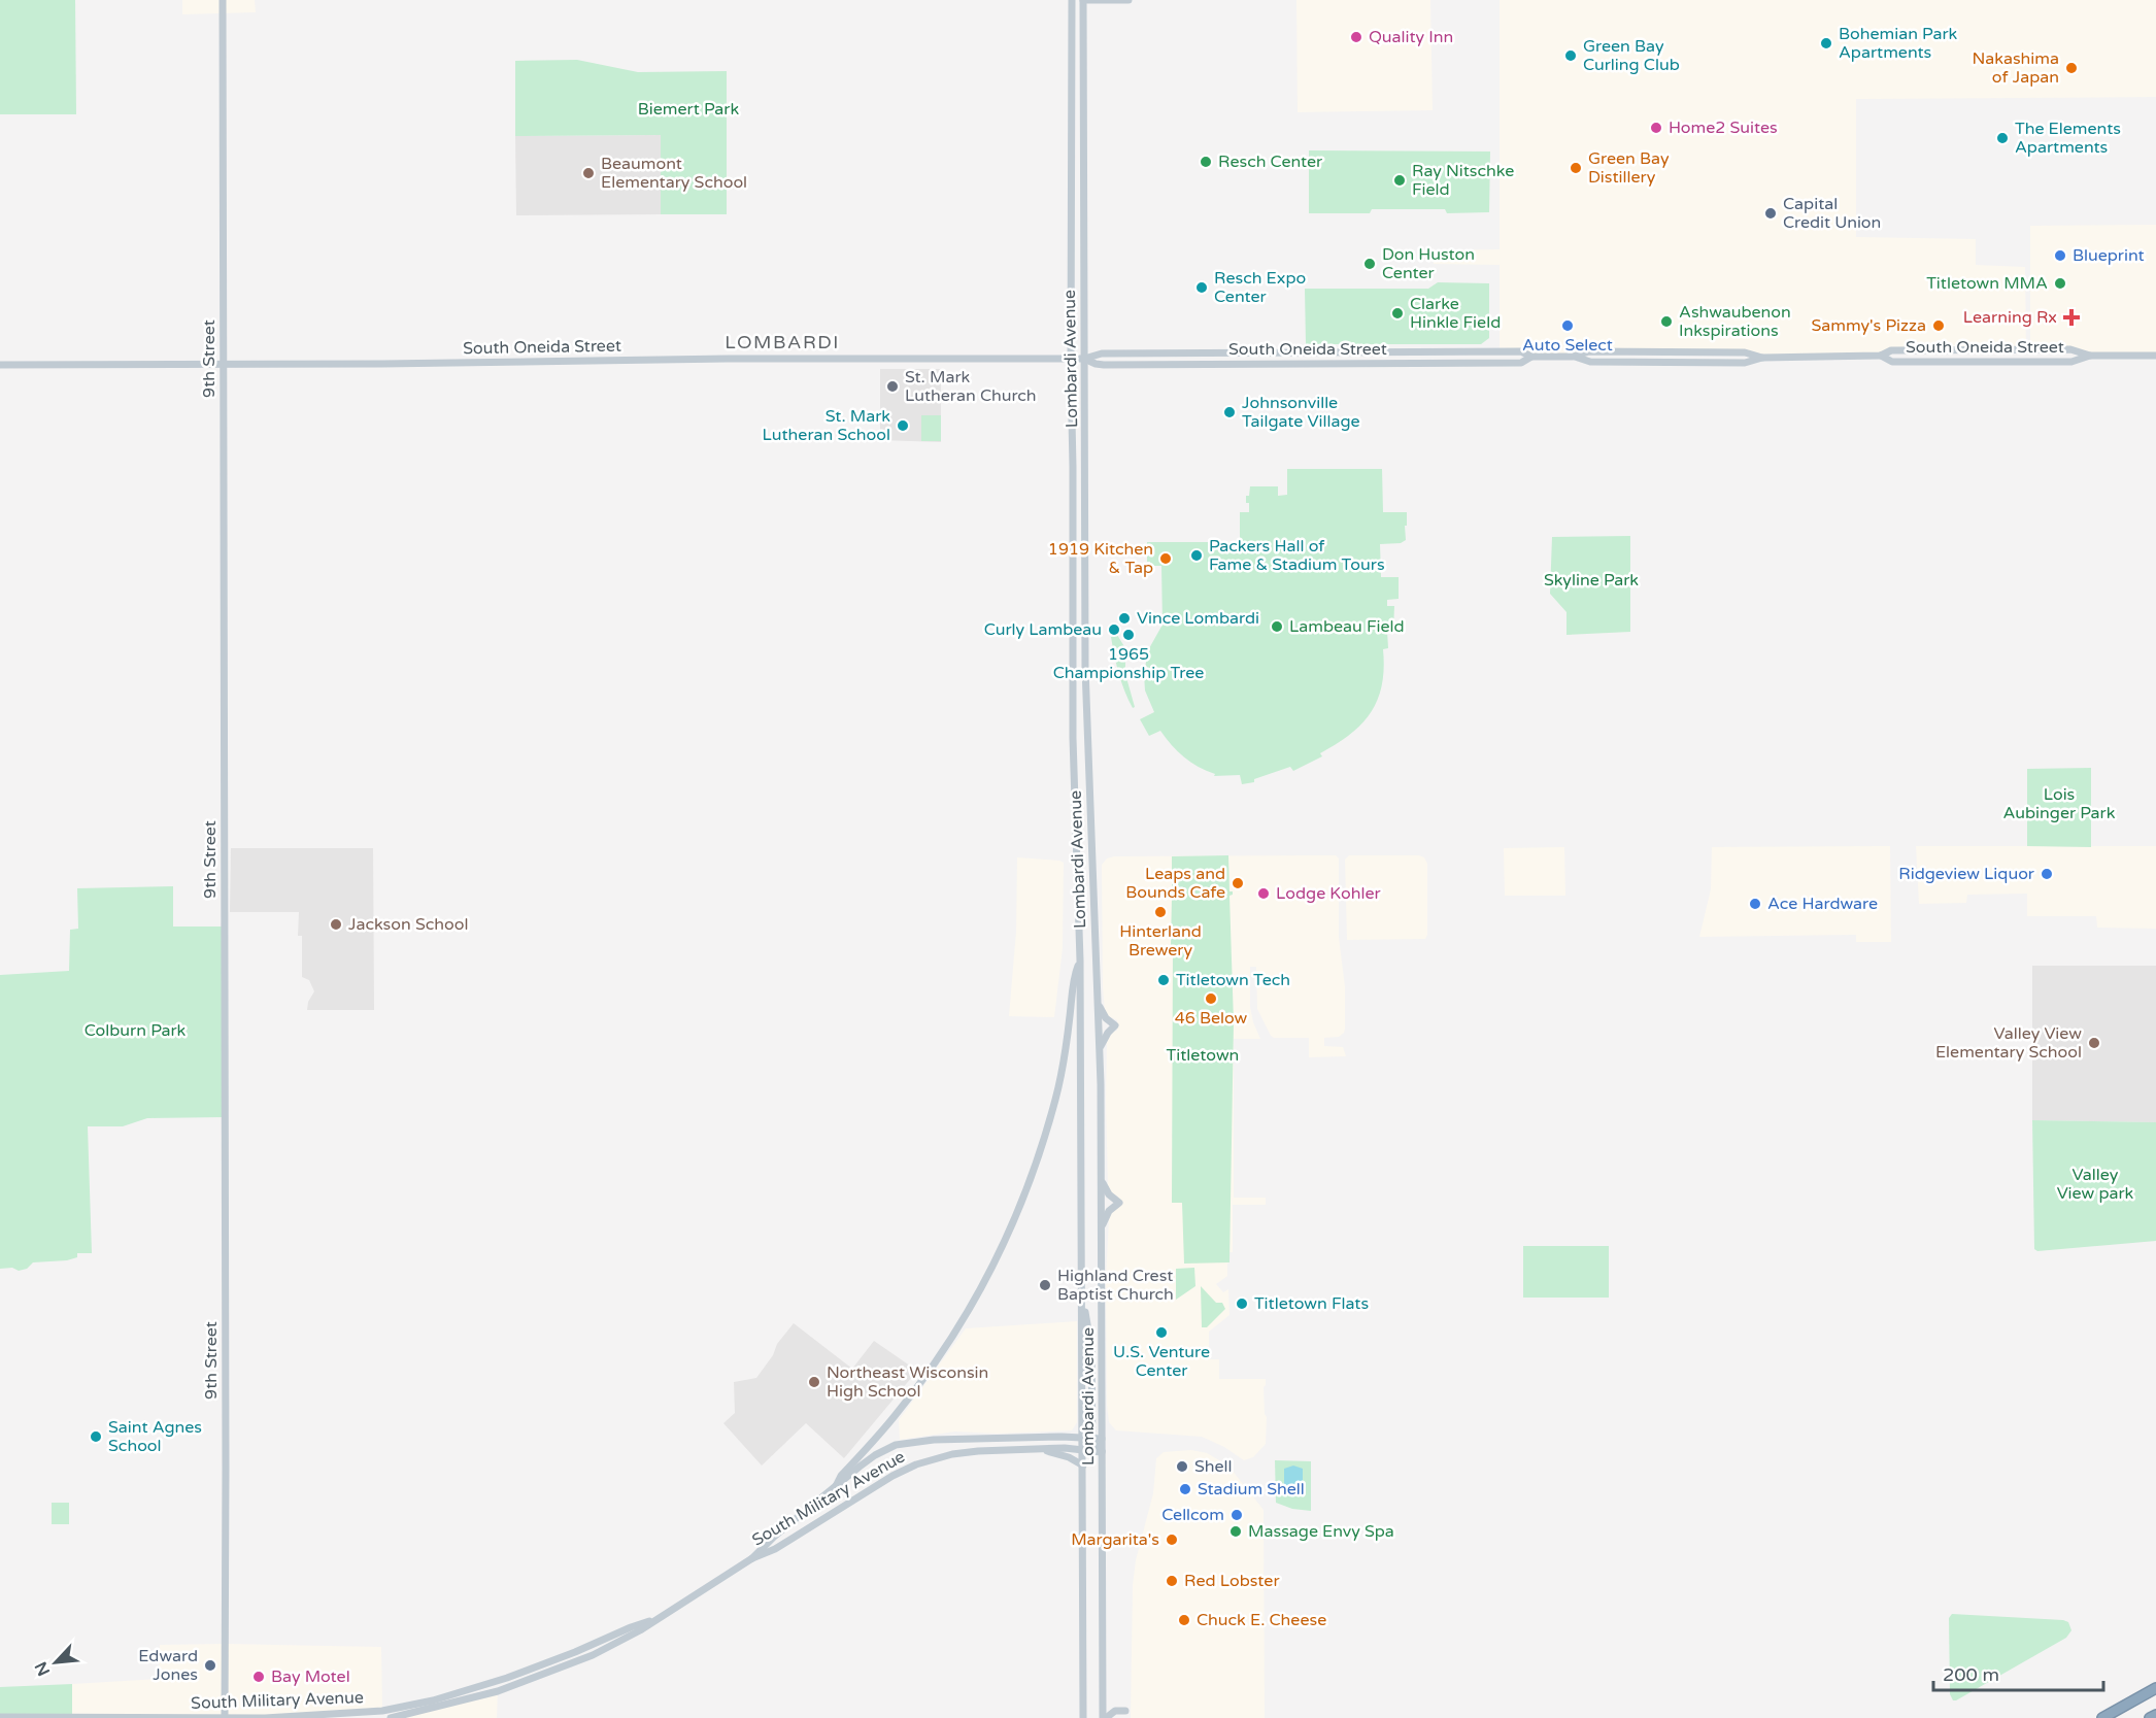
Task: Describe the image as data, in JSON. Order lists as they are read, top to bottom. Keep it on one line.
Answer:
{"streets":{"main road":["South Oneida Street","9th Street","Lombardi Avenue","South Military Avenue"]},"crossings":[["South Oneida Street","9th Street"],["South Oneida Street","Lombardi Avenue"],["9th Street","South Military Avenue"],["Lombardi Avenue","South Military Avenue"]],"districts":["LOMBARDI"],"parks":["Biemert Park","Skyline Park","Lois Aubinger Park","Colburn Park","Titletown","Valley View park"],"places":{"other":["Quality Inn","Bohemian Park Apartments","Green Bay Curling Club","Nakashima of Japan","Home2 Suites","The Elements Apartments","Resch Center","Green Bay Distillery","Beaumont Elementary School","Ray Nitschke Field","Capital Credit Union","Blueprint","Don Huston Center","Titletown MMA","Resch Expo Center","Clarke Hinkle Field","Ashwaubenon Inkspirations","Auto Select","Sammy's Pizza","St. Mark Lutheran Church","Johnsonville Tailgate Village","St. Mark Lutheran School","Packers Hall of Fame & Stadium Tours","1919 Kitchen & Tap","Vince Lombardi","Lambeau Field","Curly Lambeau","1965 Championship Tree","Ridgeview Liquor","Leaps and Bounds Cafe","Lodge Kohler","Ace Hardware","Hinterland Brewery","Jackson School","Titletown Tech","46 Below","Valley View Elementary School","Highland Crest Baptist Church","Titletown Flats","U.S. Venture Center","Northeast Wisconsin High School","Saint Agnes School","Shell","Stadium Shell","Cellcom","Massage Envy Spa","Margarita's","Red Lobster","Chuck E. Cheese","Edward Jones","Bay Motel"],"health":["Learning Rx"]},"scale_bar":"200 m","north":"bottom left"}
